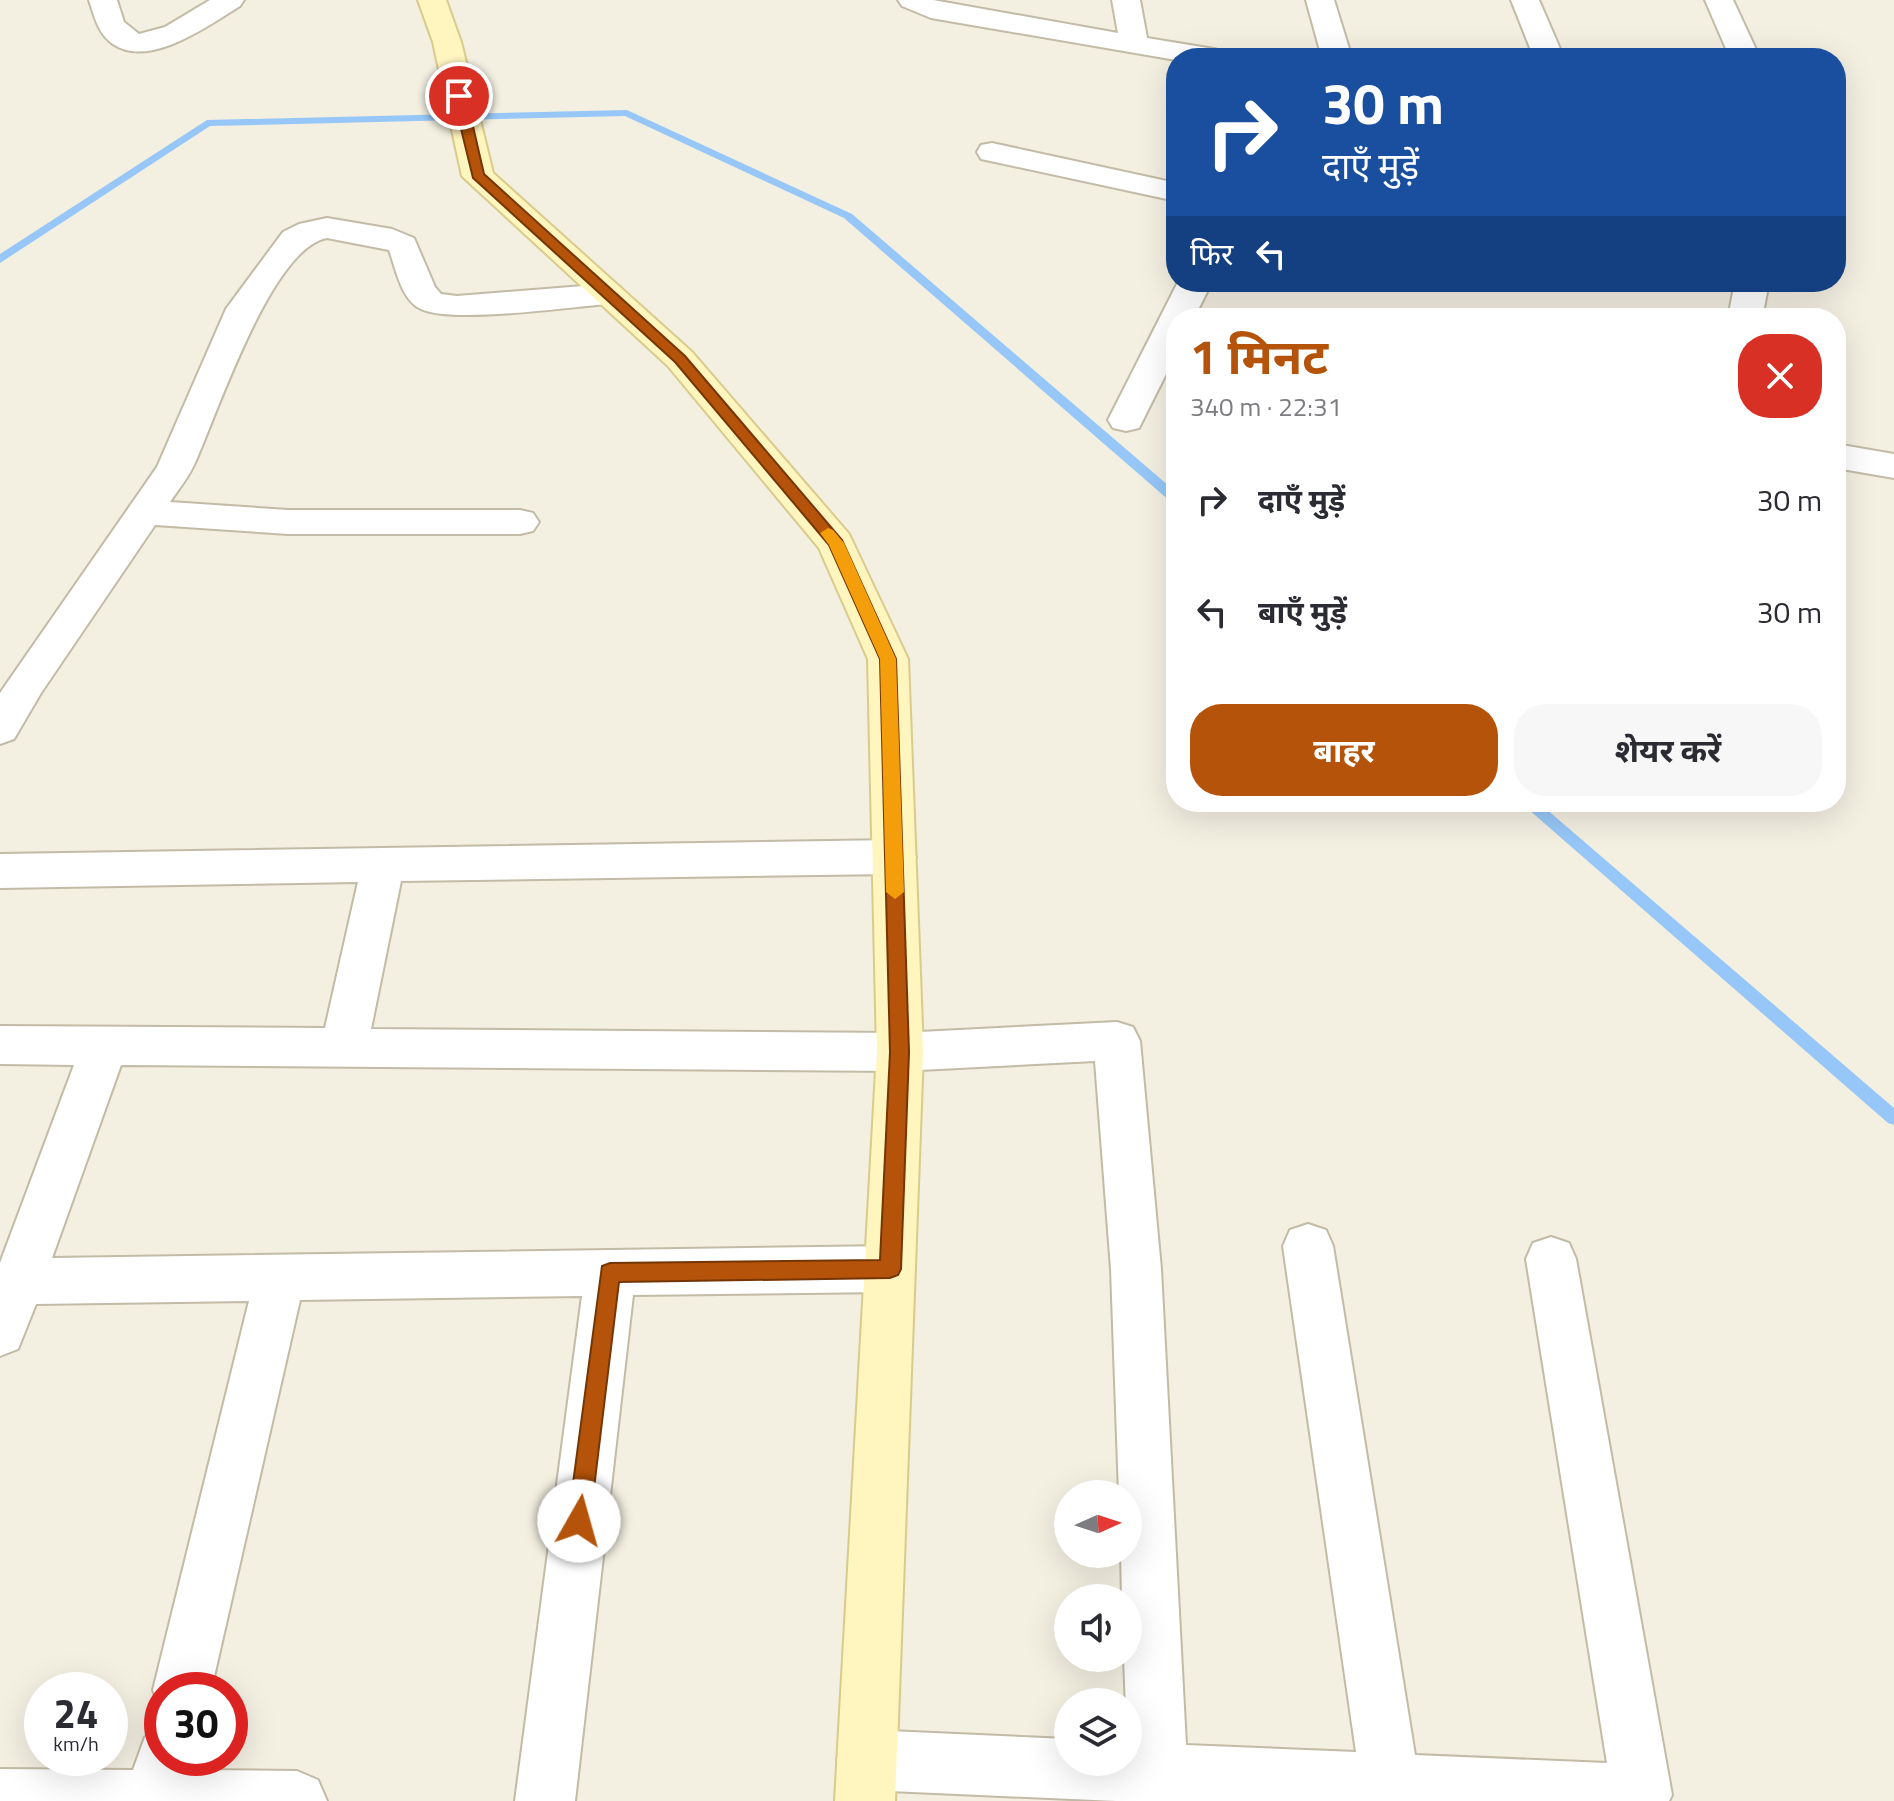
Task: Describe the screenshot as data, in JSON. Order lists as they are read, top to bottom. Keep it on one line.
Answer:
{"north":"right","page":{"turn":["30 m","दाएँ मुड़ें"],"then":"फिर","heading":["1 मिनट","340 m · 22:31"],"list":[{"name":"दाएँ मुड़ें","value":"30 m"},{"name":"बाएँ मुड़ें","value":"30 m"}],"buttons":["बाहर","शेयर करें"],"speed":"24 km/h","limit":"30"}}
